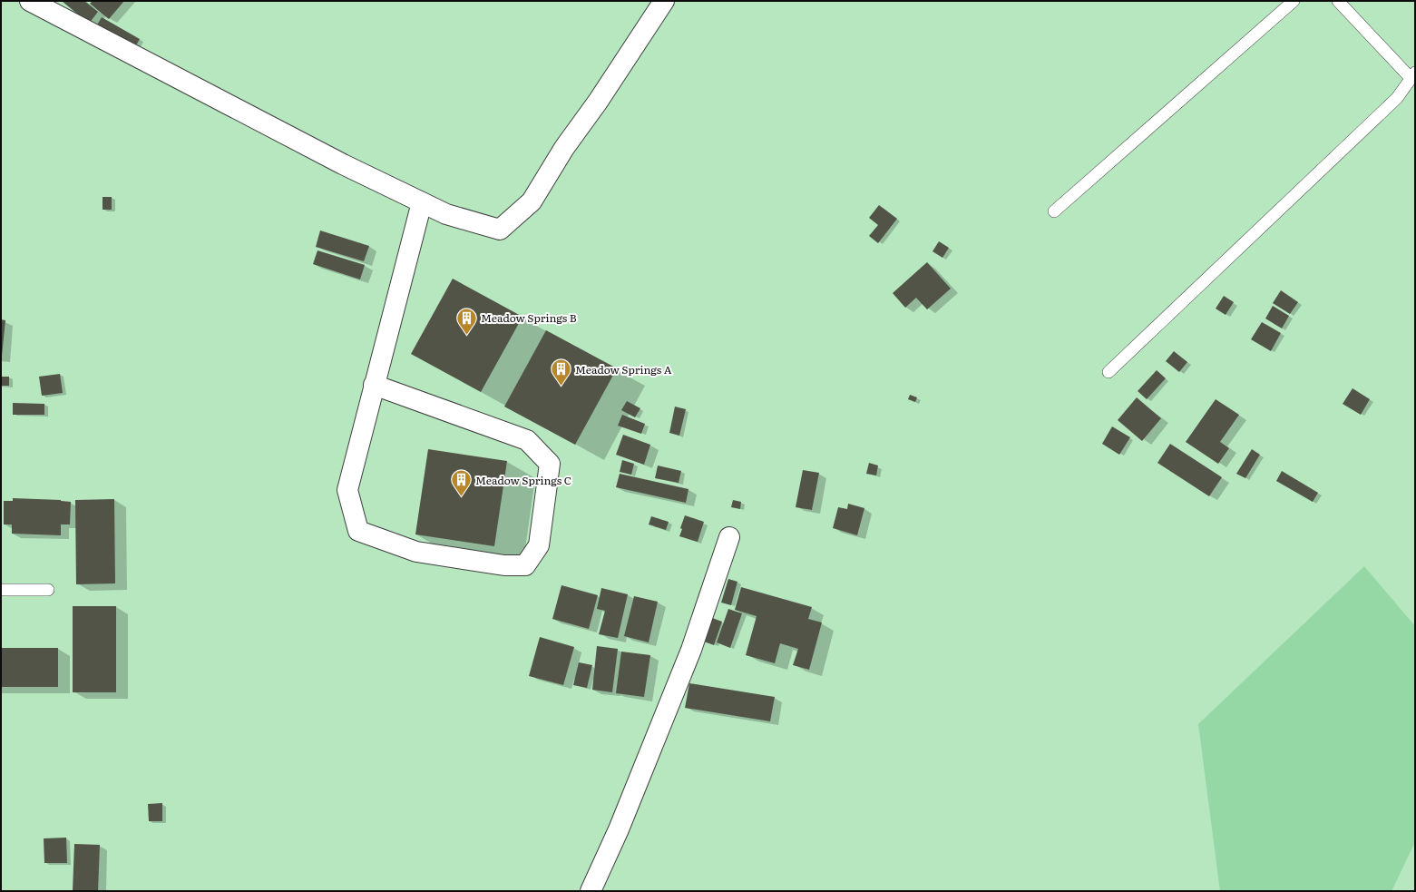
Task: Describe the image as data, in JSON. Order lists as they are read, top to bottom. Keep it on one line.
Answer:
{"places":{"building":["Meadow Springs B","Meadow Springs A","Meadow Springs C"]}}
